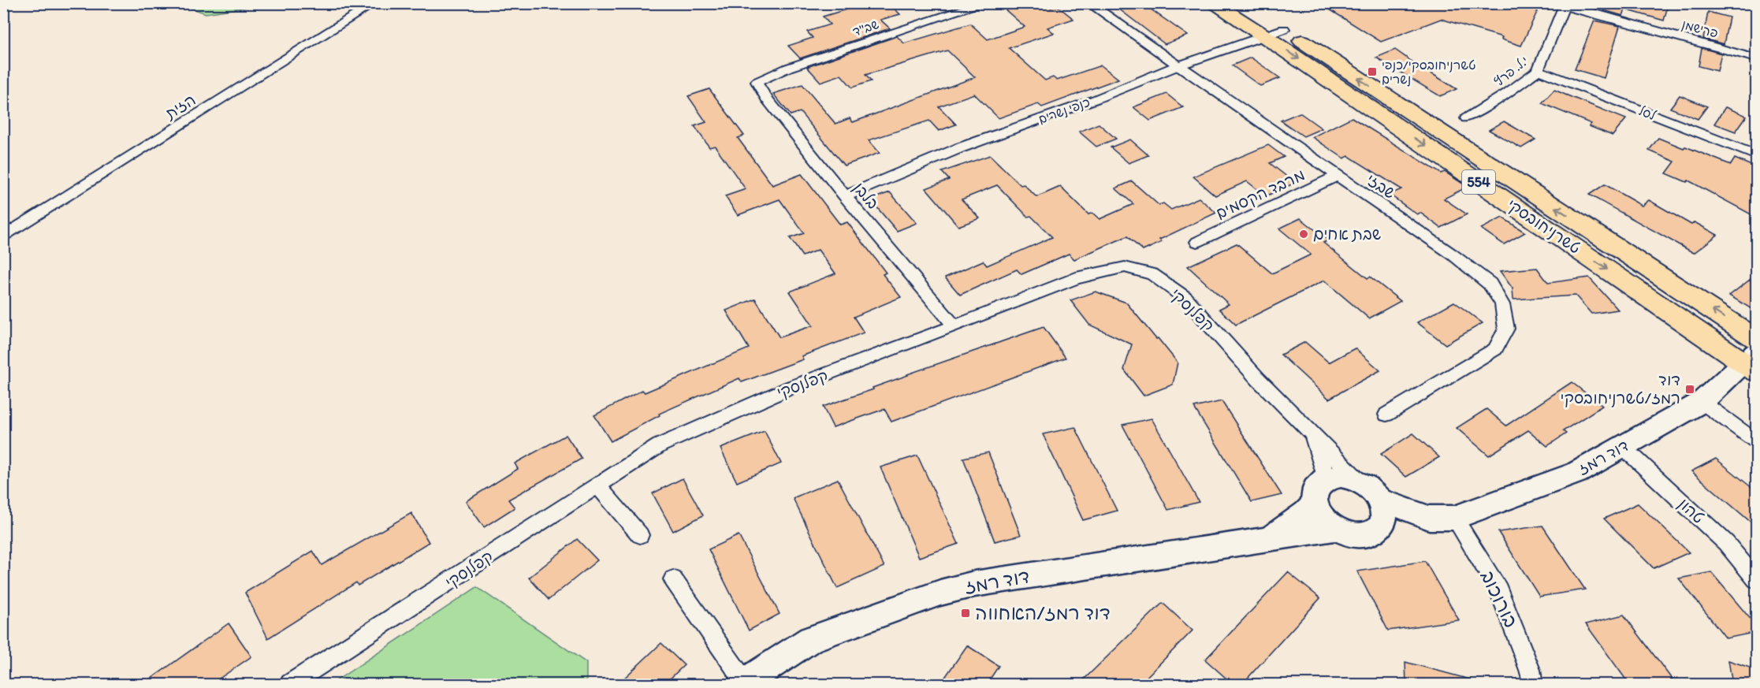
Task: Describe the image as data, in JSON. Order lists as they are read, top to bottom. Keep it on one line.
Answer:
{"streets":{"main road":["554","טשרניחובסקי"],"street":["שב''ד","פרישמן","י.ל. פרץ","הזית","כנפי נשרים","לסל","שבזי","מרבד הקסמים","בלבן","קפלנסקי","דוד רמז","טהון","בורוכוב"]},"crossings":[["שב''ד","בלבן"],["פרישמן","י.ל. פרץ"],["י.ל. פרץ","לסל"],["כנפי נשרים","שבזי"],["כנפי נשרים","בלבן"],["כנפי נשרים","טשרניחובסקי"],["שבזי","מרבד הקסמים"],["בלבן","קפלנסקי"],["טשרניחובסקי","דוד רמז"],["קפלנסקי","דוד רמז"],["דוד רמז","טהון"],["דוד רמז","בורוכוב"]],"places":{"transit":["טשרניחובסקי/כנפי נשרים","דוד רמז/טשרניחובסקי","דוד רמז/האחווה"],"other":["שבת אחים"]}}
